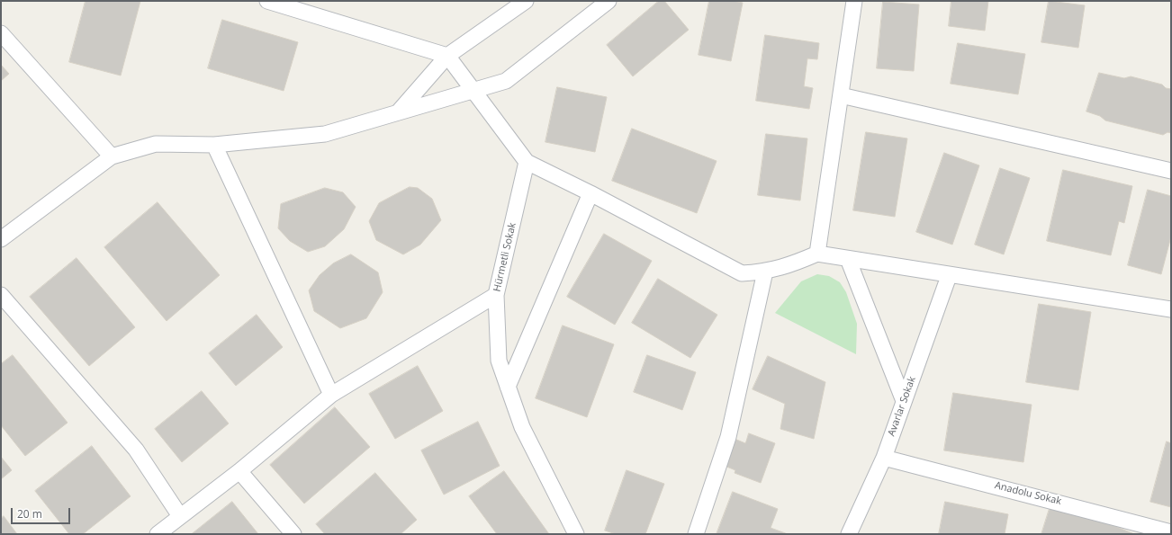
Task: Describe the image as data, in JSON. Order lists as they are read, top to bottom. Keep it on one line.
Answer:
{"streets":{"street":["Hürmetli Sokak","Avarlar Sokak","Anadolu Sokak"]},"crossings":[["Avarlar Sokak","Anadolu Sokak"]],"scale_bar":"20 m"}
